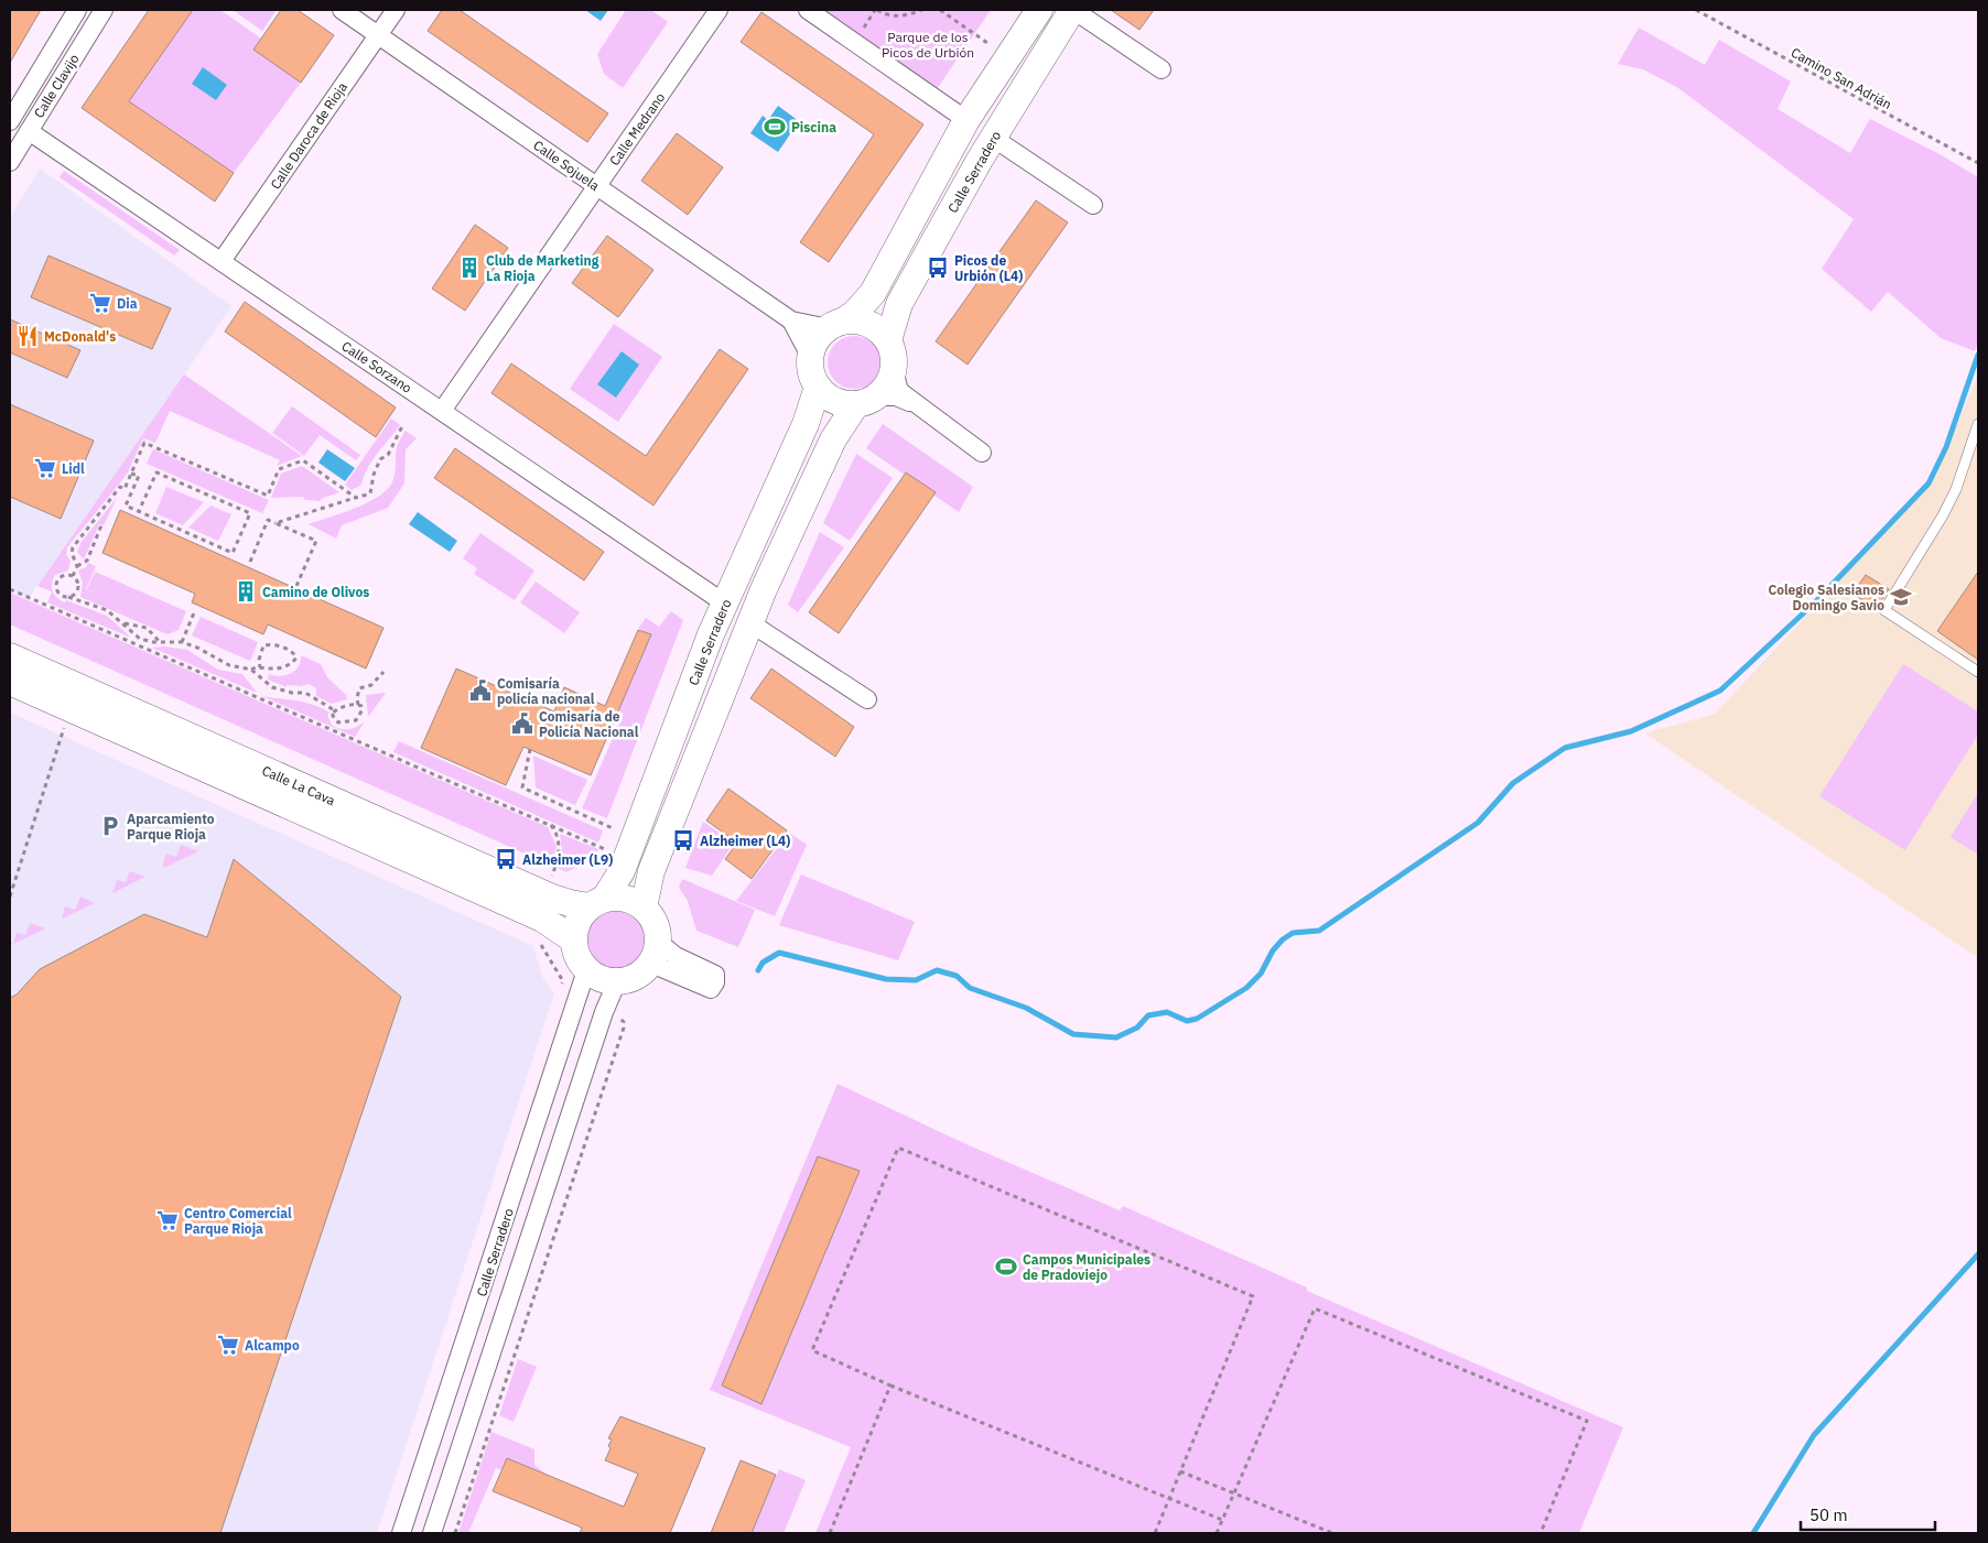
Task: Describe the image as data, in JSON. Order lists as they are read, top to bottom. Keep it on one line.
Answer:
{"streets":{"main road":["Calle Serradero","Calle La Cava"],"street":["Calle Clavijo","Calle Medrano","Calle Daroca de Rioja","Calle Sojuela","Calle Sorzano"],"path":["Camino San Adrián"]},"crossings":[["Calle Clavijo","Calle Sorzano"],["Calle Medrano","Calle Sojuela"],["Calle Medrano","Calle Sorzano"],["Calle Daroca de Rioja","Calle Sojuela"],["Calle Daroca de Rioja","Calle Sorzano"],["Calle Sojuela","Calle Serradero"],["Calle Serradero","Calle Sorzano"],["Calle Serradero","Calle La Cava"]],"parks":["Parque de los Picos de Urbión"],"places":{"sports":["Piscina","Campos Municipales de Pradoviejo"],"building":["Club de Marketing La Rioja","Camino de Olivos"],"bus stop":["Picos de Urbión (L4)","Alzheimer (L4)","Alzheimer (L9)"],"supermarket":["Dia","Lidl","Centro Comercial Parque Rioja","Alcampo"],"restaurant":["McDonald's"],"school or university":["Colegio Salesianos Domingo Savio"],"public building":["Comisaría policía nacional","Comisaría de Policía Nacional"],"parking":["Aparcamiento Parque Rioja"]},"scale_bar":"50 m"}
